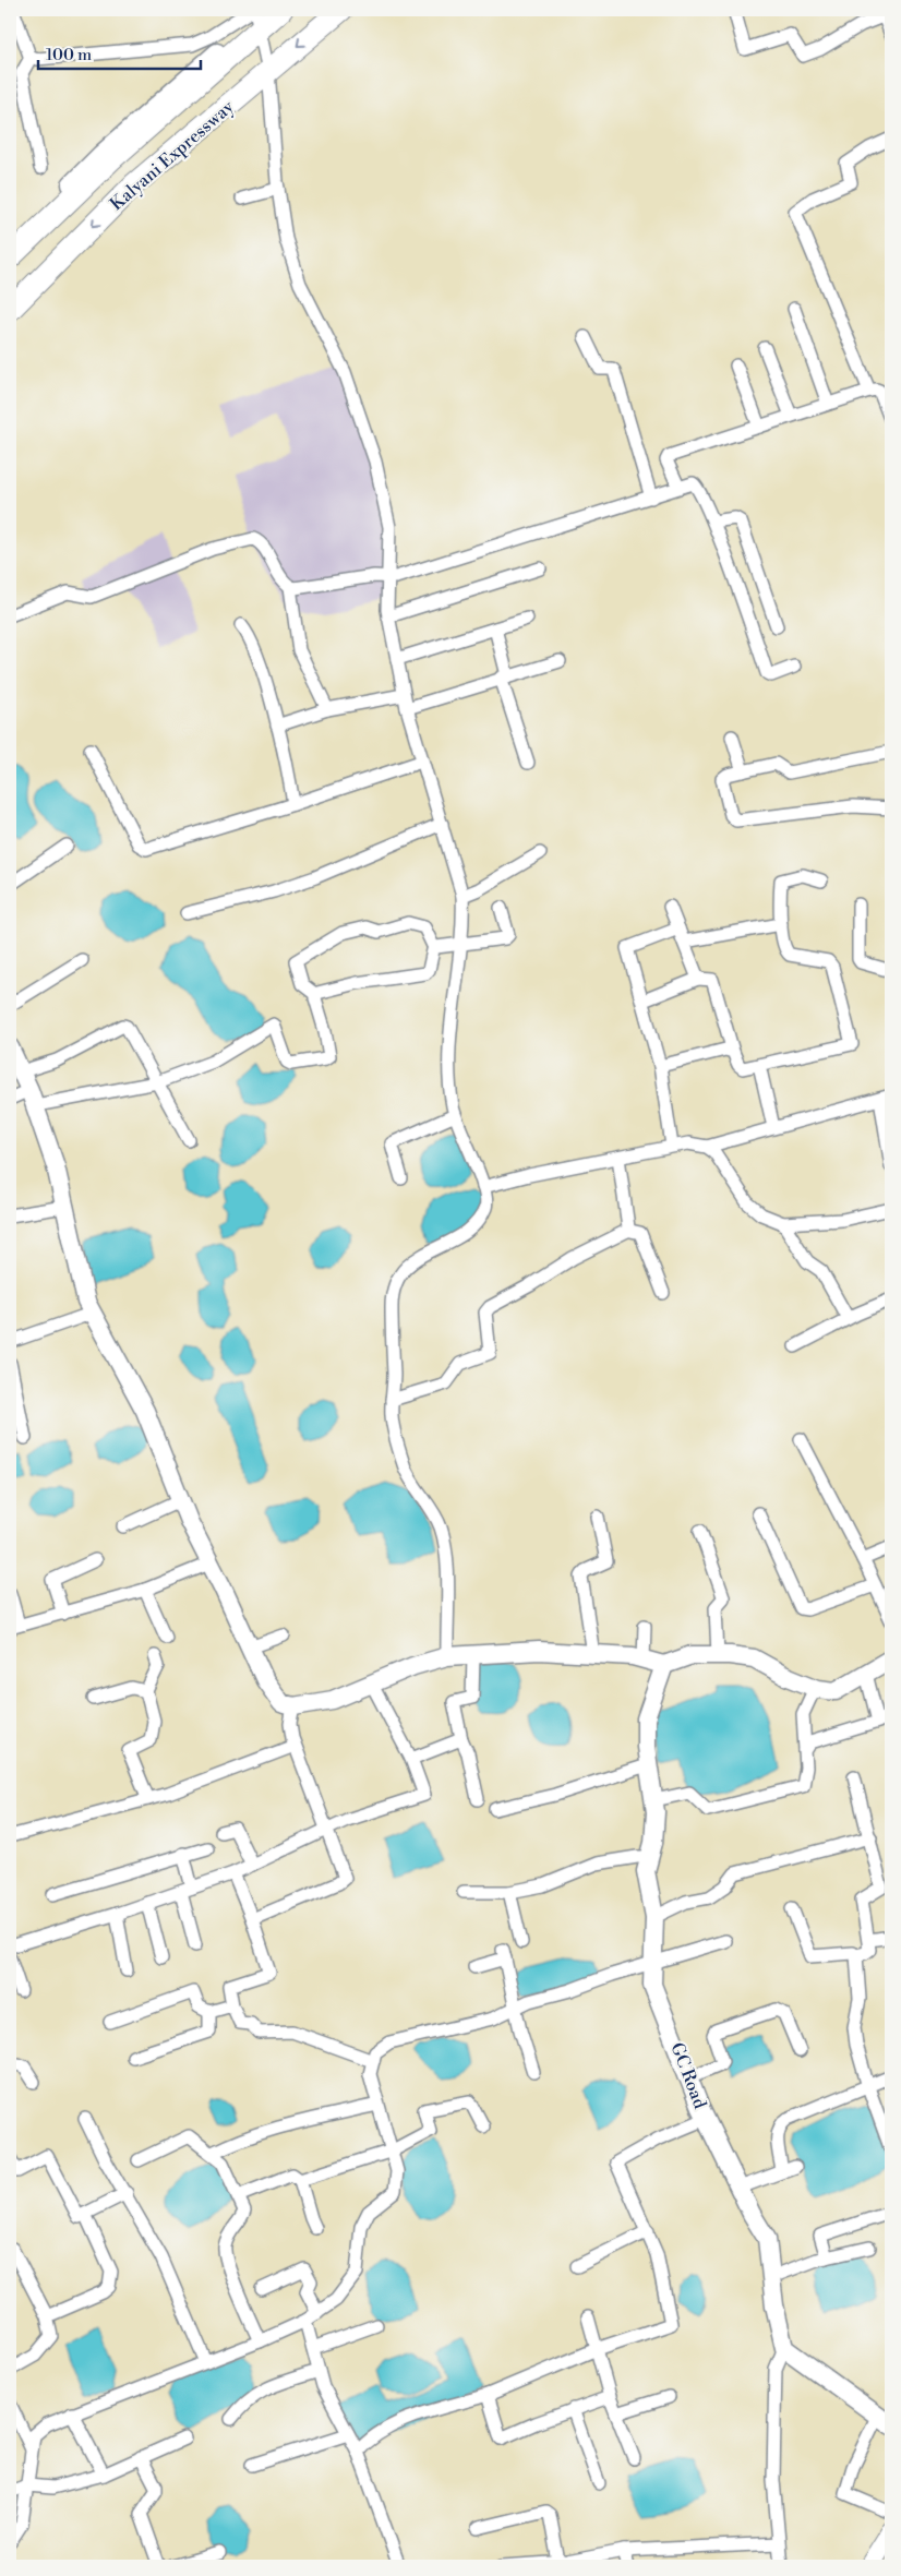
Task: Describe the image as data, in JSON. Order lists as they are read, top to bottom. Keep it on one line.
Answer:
{"streets":{"highway":["Kalyani Expressway"],"street":["GC Road"]},"scale_bar":"100 m"}
